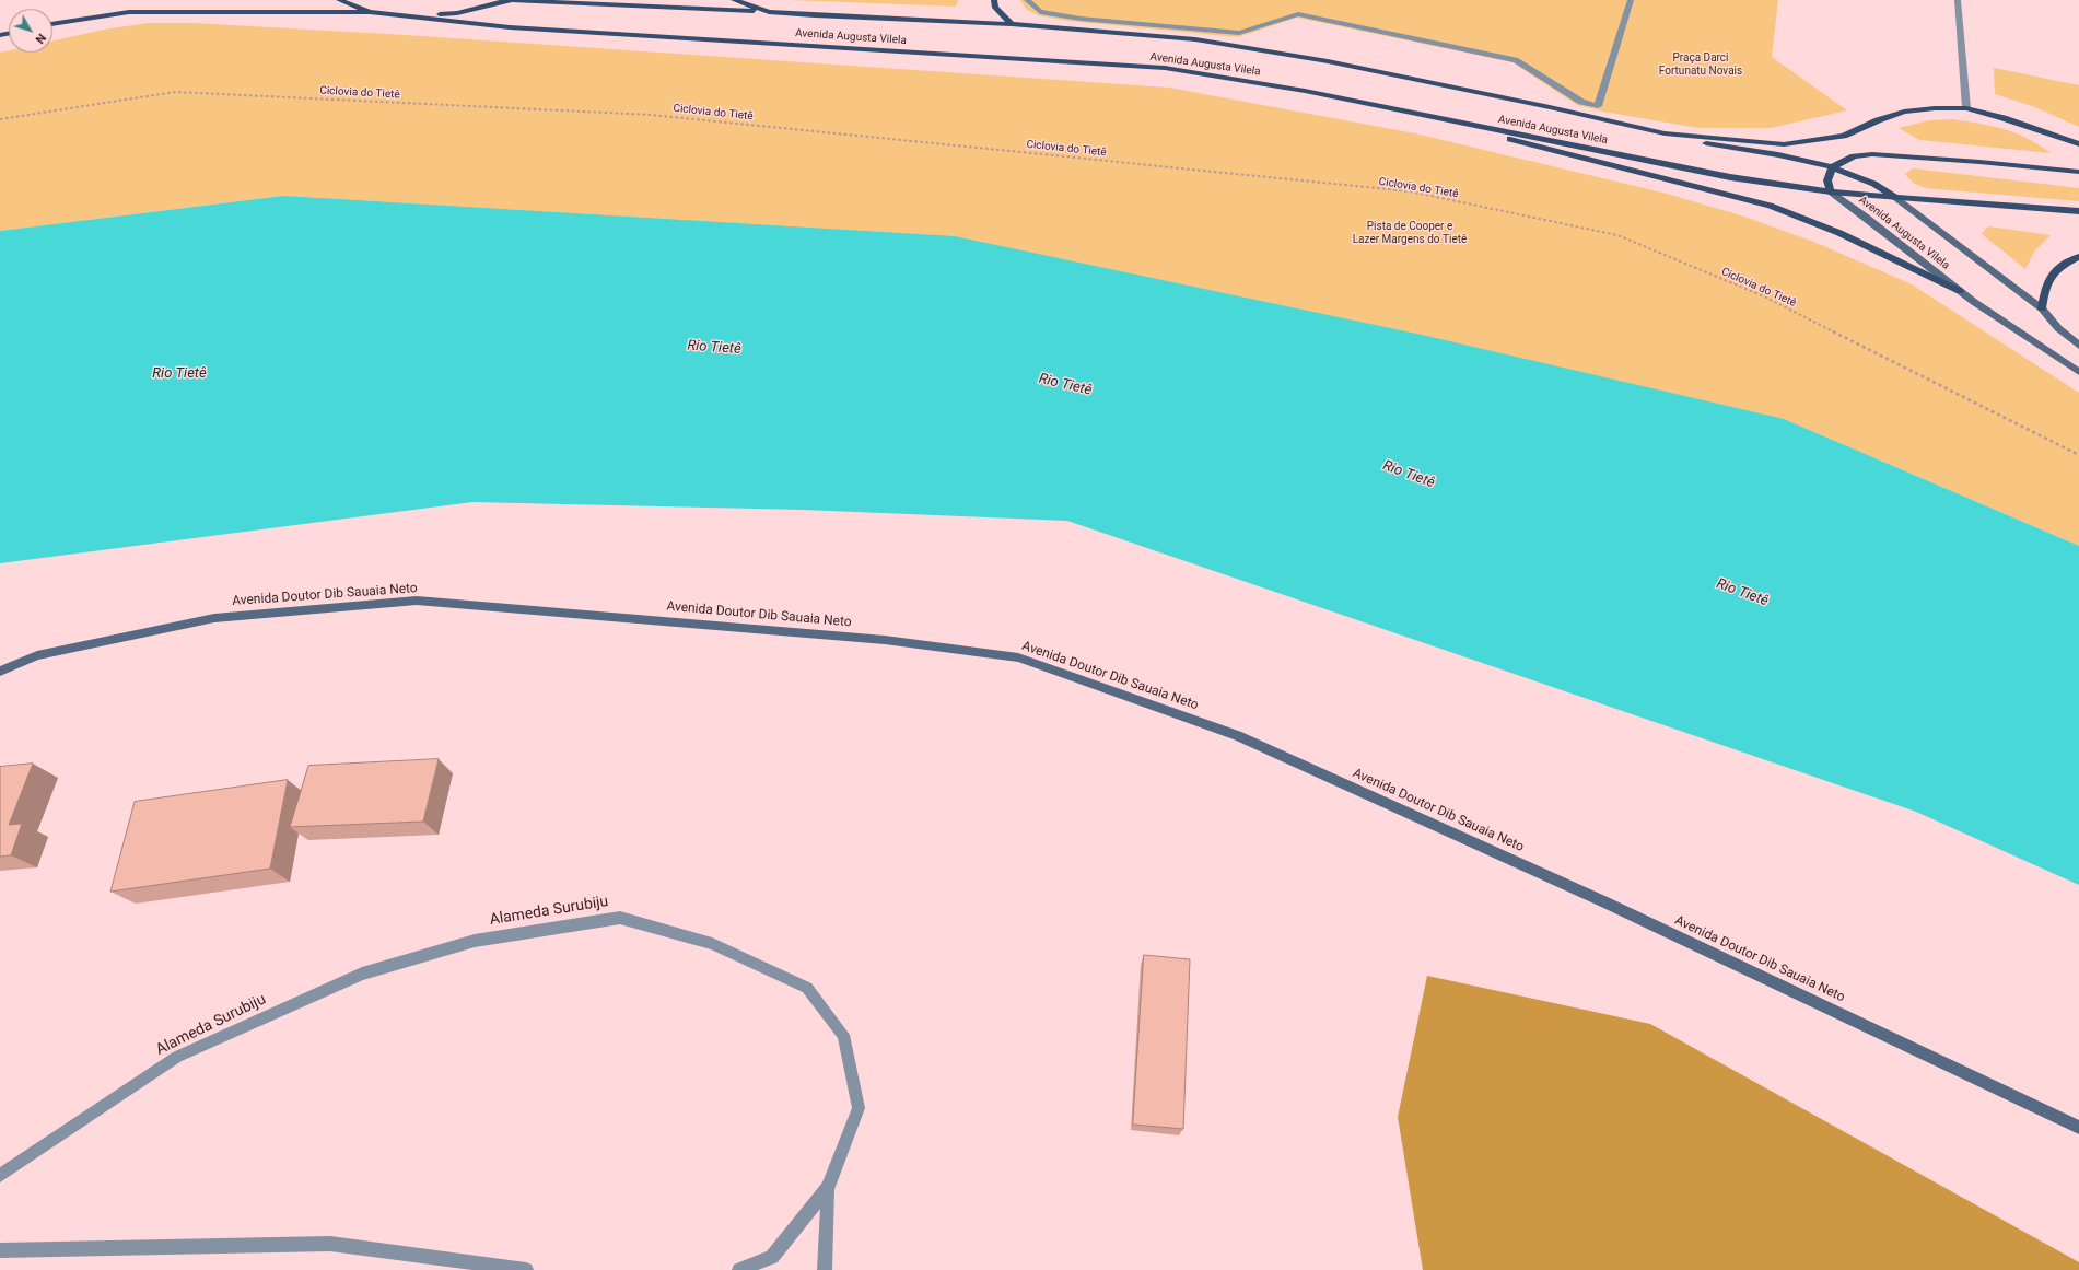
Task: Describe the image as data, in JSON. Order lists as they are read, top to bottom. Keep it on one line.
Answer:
{"streets":{"main road":["Avenida Augusta Vilela","Avenida Doutor Dib Sauaia Neto"],"street":["Alameda Surubiju"],"path":["Ciclovia do Tietê"]},"water":["Rio Tietê"],"parks":["Praça Darci Fortunatu Novais","Pista de Cooper e Lazer Margens do Tietê"],"north":"bottom right"}
